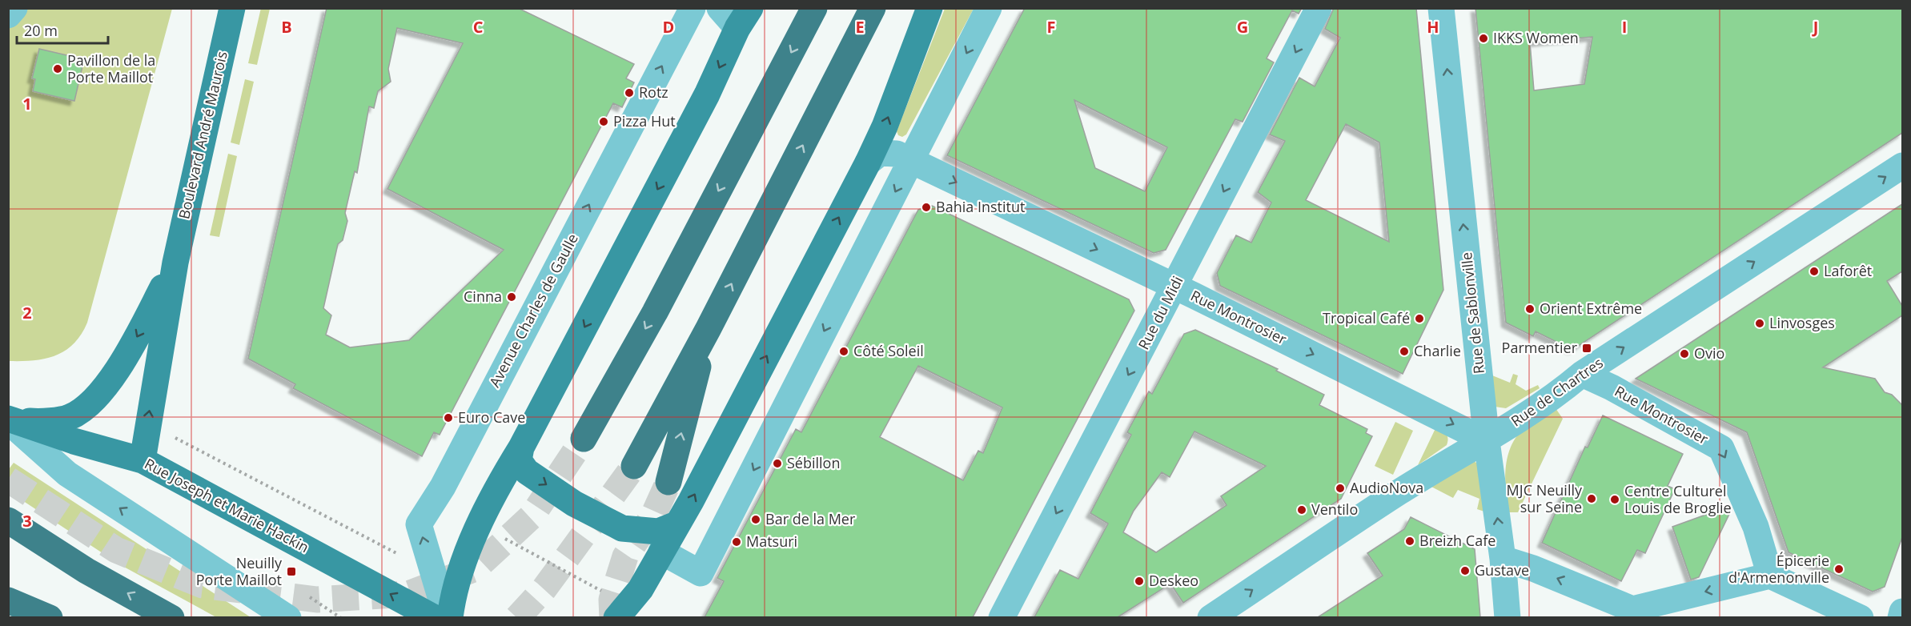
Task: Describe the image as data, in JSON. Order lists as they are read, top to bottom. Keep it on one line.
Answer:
{"streets":{"main road":["Boulevard André Maurois","Rue Joseph et Marie Hackin"],"street":["Avenue Charles de Gaulle","Rue du Midi","Rue de Sablonville","Rue Montrosier","Rue de Chartres"]},"crossings":[["Boulevard André Maurois","Rue Joseph et Marie Hackin"],["Rue du Midi","Rue Montrosier"],["Rue de Sablonville","Rue Montrosier"],["Rue de Sablonville","Rue de Chartres"],["Rue Montrosier","Rue de Chartres"]],"one_way":["Avenue Charles de Gaulle","Rue du Midi","Rue de Sablonville","Rue Montrosier","Rue de Chartres","Rue Joseph et Marie Hackin"],"places":{"other":["IKKS Women","Pavillon de la Porte Maillot","Rotz","Pizza Hut","Bahia Institut","Laforêt","Cinna","Orient Extrême","Tropical Café","Linvosges","Côté Soleil","Charlie","Ovio","Euro Cave","Sébillon","AudioNova","MJC Neuilly sur Seine","Centre Culturel Louis de Broglie","Ventilo","Bar de la Mer","Breizh Cafe","Matsuri","Épicerie d'Armenonville","Gustave","Deskeo"],"transit":["Parmentier","Neuilly Porte Maillot"]},"scale_bar":"20 m","grid":{"columns":["B","C","D","E","F","G","H","I","J"],"rows":["1","2","3"]}}
